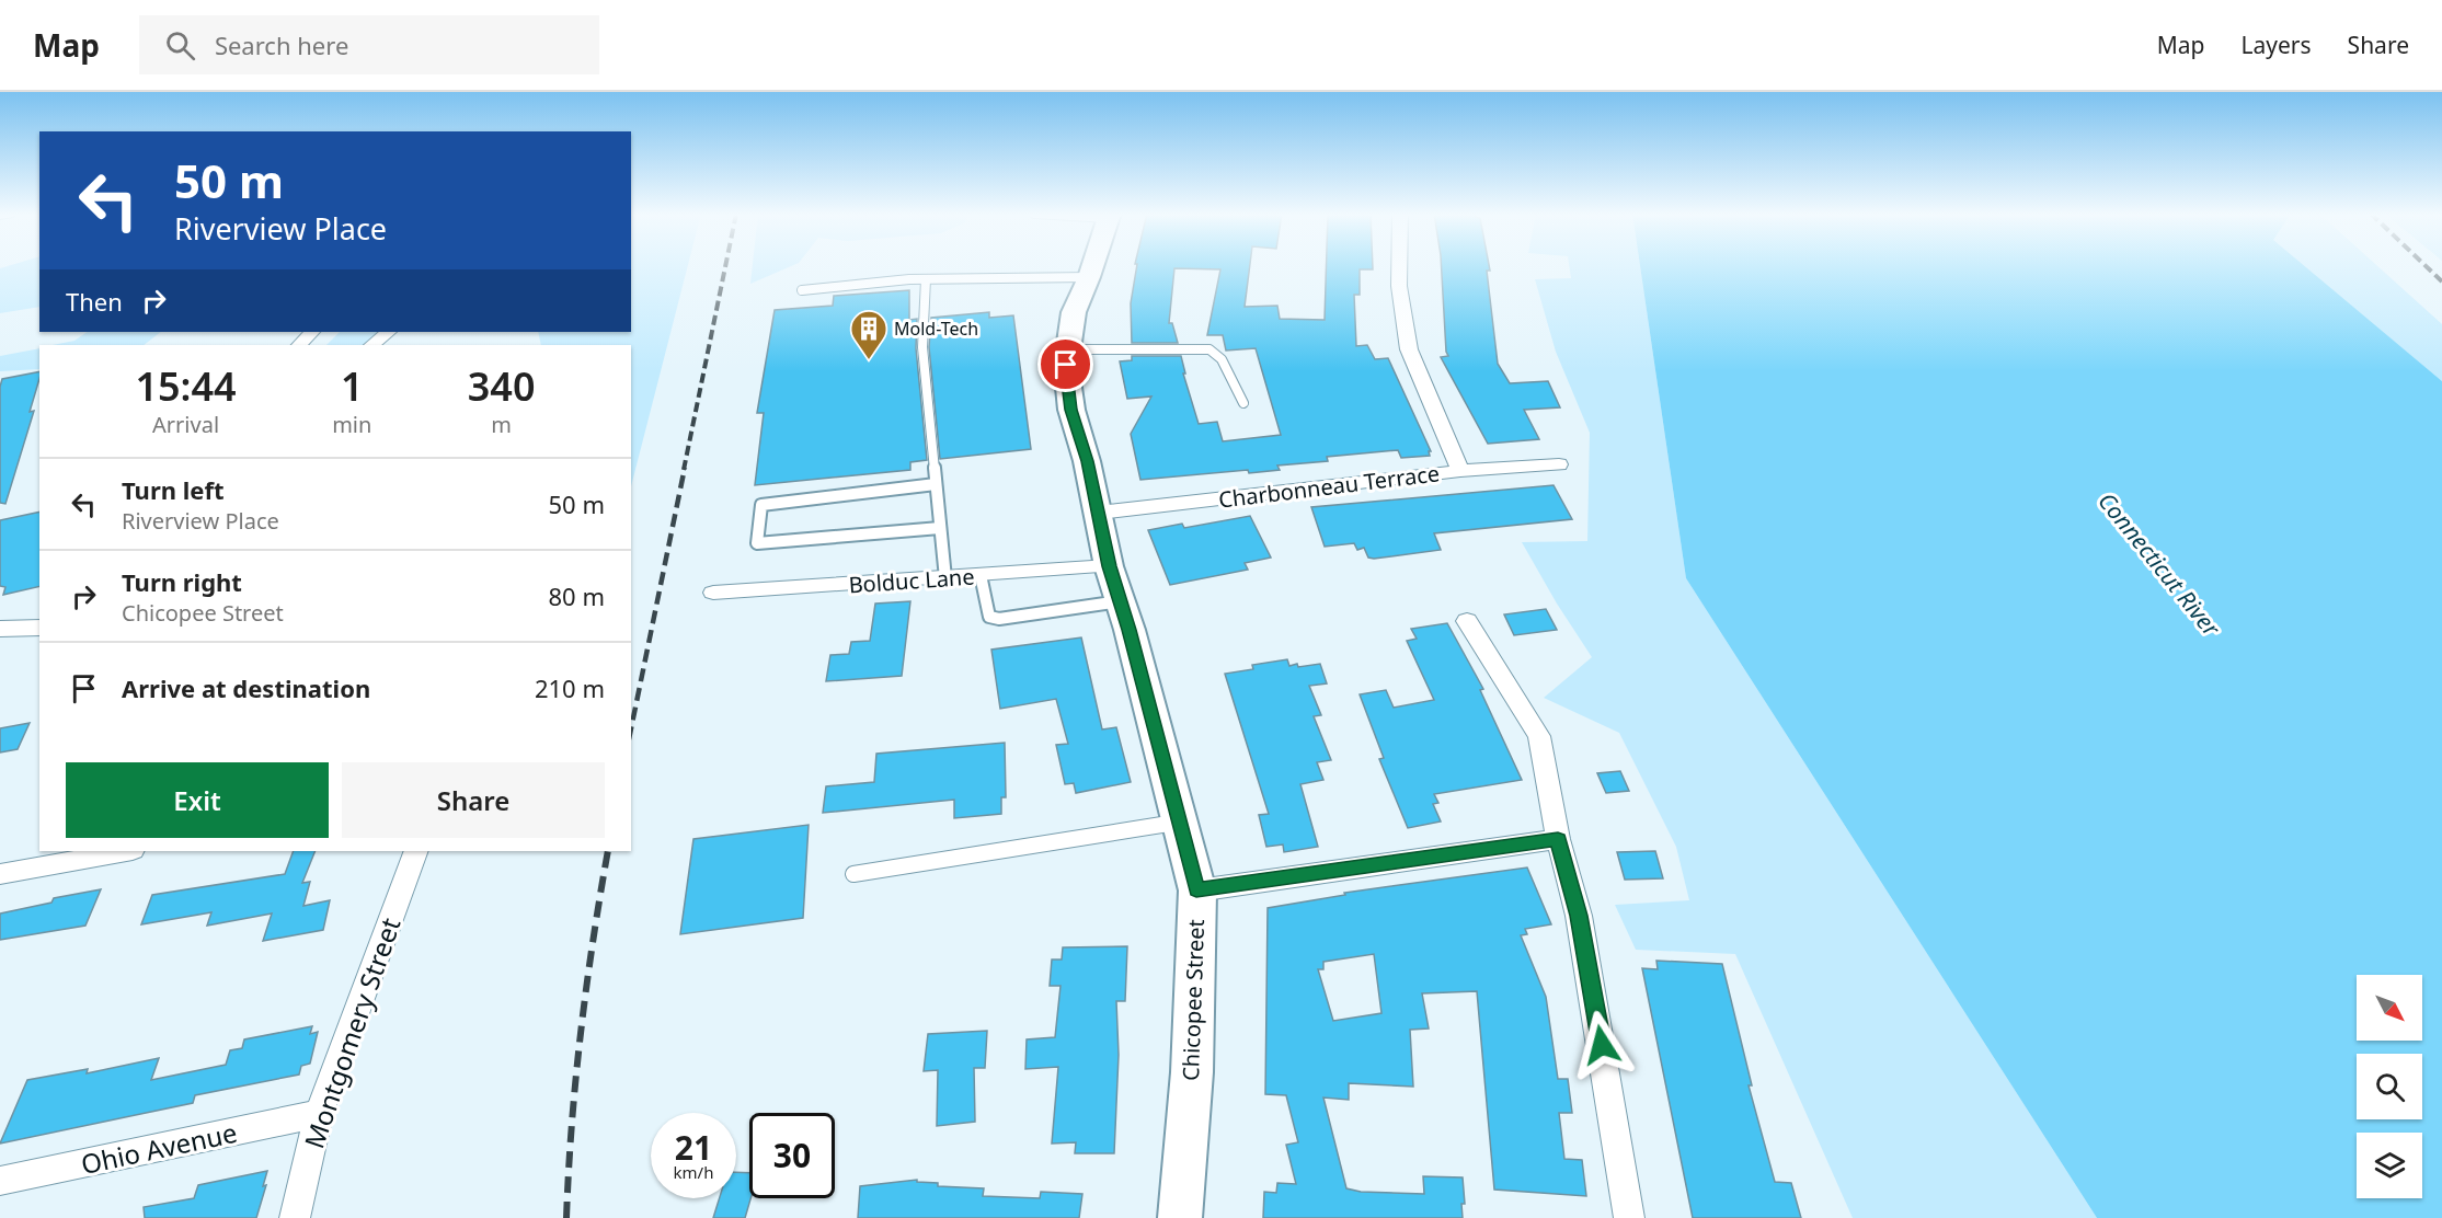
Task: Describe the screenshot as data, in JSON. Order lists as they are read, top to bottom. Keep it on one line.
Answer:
{"streets":{"main road":["Chicopee Street"],"street":["Charbonneau Terrace","Bolduc Lane","Montgomery Street","Ohio Avenue"]},"crossings":[["Charbonneau Terrace","Chicopee Street"],["Bolduc Lane","Chicopee Street"],["Montgomery Street","Ohio Avenue"]],"water":["Connecticut River"],"places":{"building":["Mold-Tech"]},"north":"bottom right","page":{"header":"Map","search":"Search here","nav":["Map","Layers","Share"],"turn":["50 m","Riverview Place"],"then":"Then","eta":["15:44","Arrival","1","min","340","m"],"list":[{"name":"Turn left","note":"Riverview Place","value":"50 m"},{"name":"Turn right","note":"Chicopee Street","value":"80 m"},{"name":"Arrive at destination","value":"210 m"}],"buttons":["Exit","Share"],"speed":"21 km/h","limit":"30"}}
